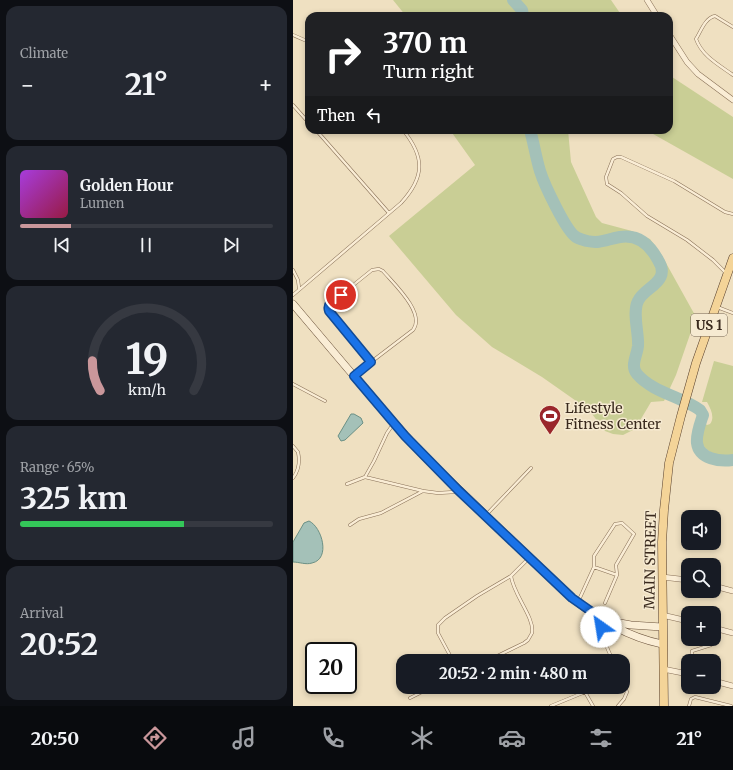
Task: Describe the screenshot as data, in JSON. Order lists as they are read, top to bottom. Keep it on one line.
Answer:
{"streets":{"main road":["US 1","MAIN STREET"]},"crossings":[["US 1","MAIN STREET"]],"places":{"sports":["Lifestyle Fitness Center"]},"page":{"tile":["Climate",["Range · 65%","325 km"],["Arrival","20:52"]],"turn":["370 m","Turn right"],"heat":["−","21°","+"],"then":"Then","song":["Golden Hour","Lumen"],"map_buttons":["+","−"],"limit":"20","trip":"20:52 · 2 min · 480 m","tabs":["20:50","21°"],"gauge":["19","km/h"]}}
